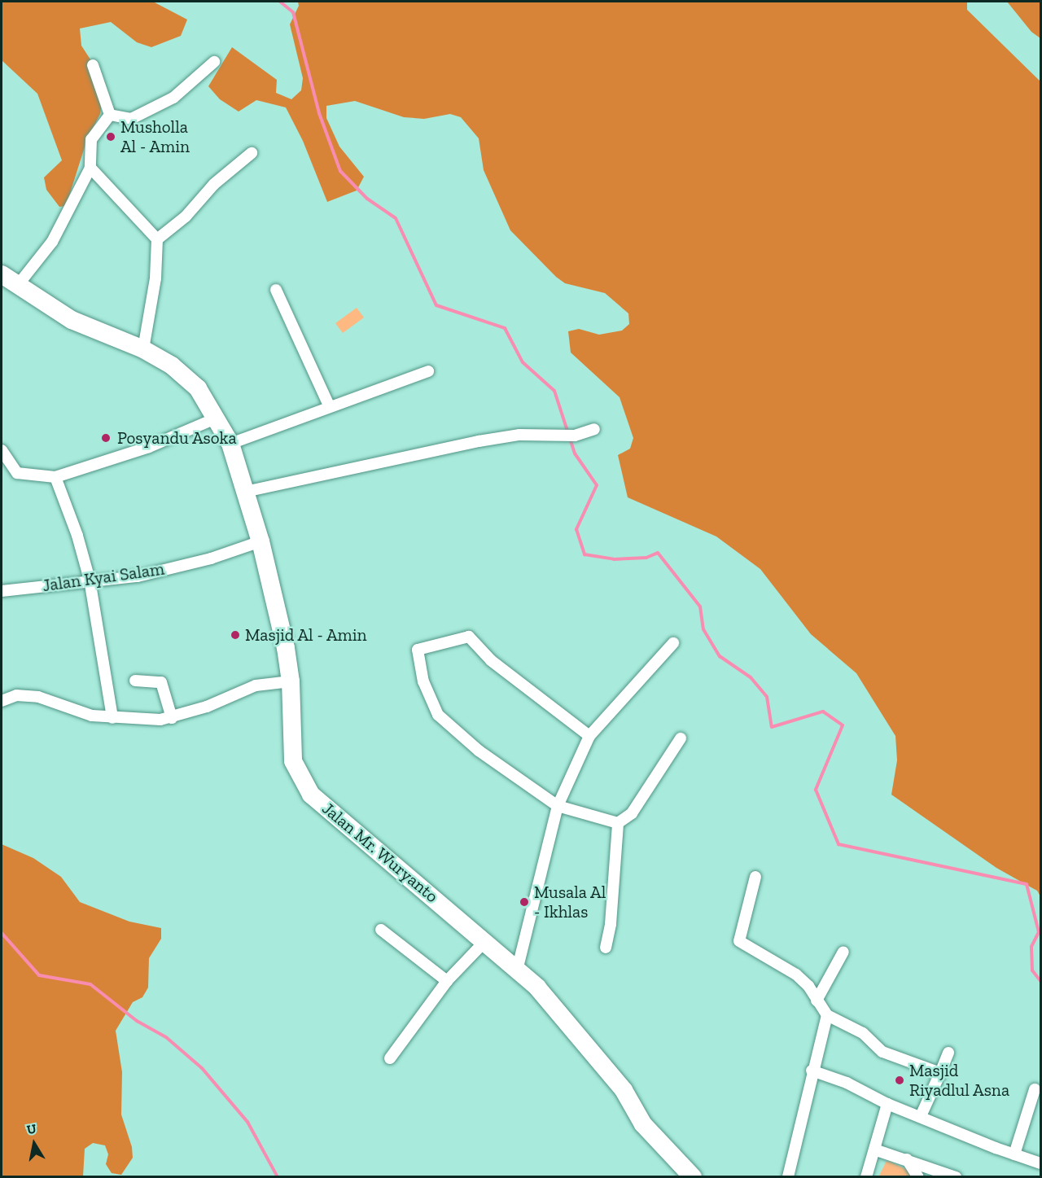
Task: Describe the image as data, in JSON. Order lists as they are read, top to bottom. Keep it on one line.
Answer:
{"streets":{"main road":["Jalan Mr. Wuryanto"],"street":["Jalan Kyai Salam"]},"crossings":[["Jalan Kyai Salam","Jalan Mr. Wuryanto"]],"places":["Musholla Al - Amin","Posyandu Asoka","Masjid Al - Amin","Musala Al - Ikhlas","Masjid Riyadlul Asna"],"north":"top"}
